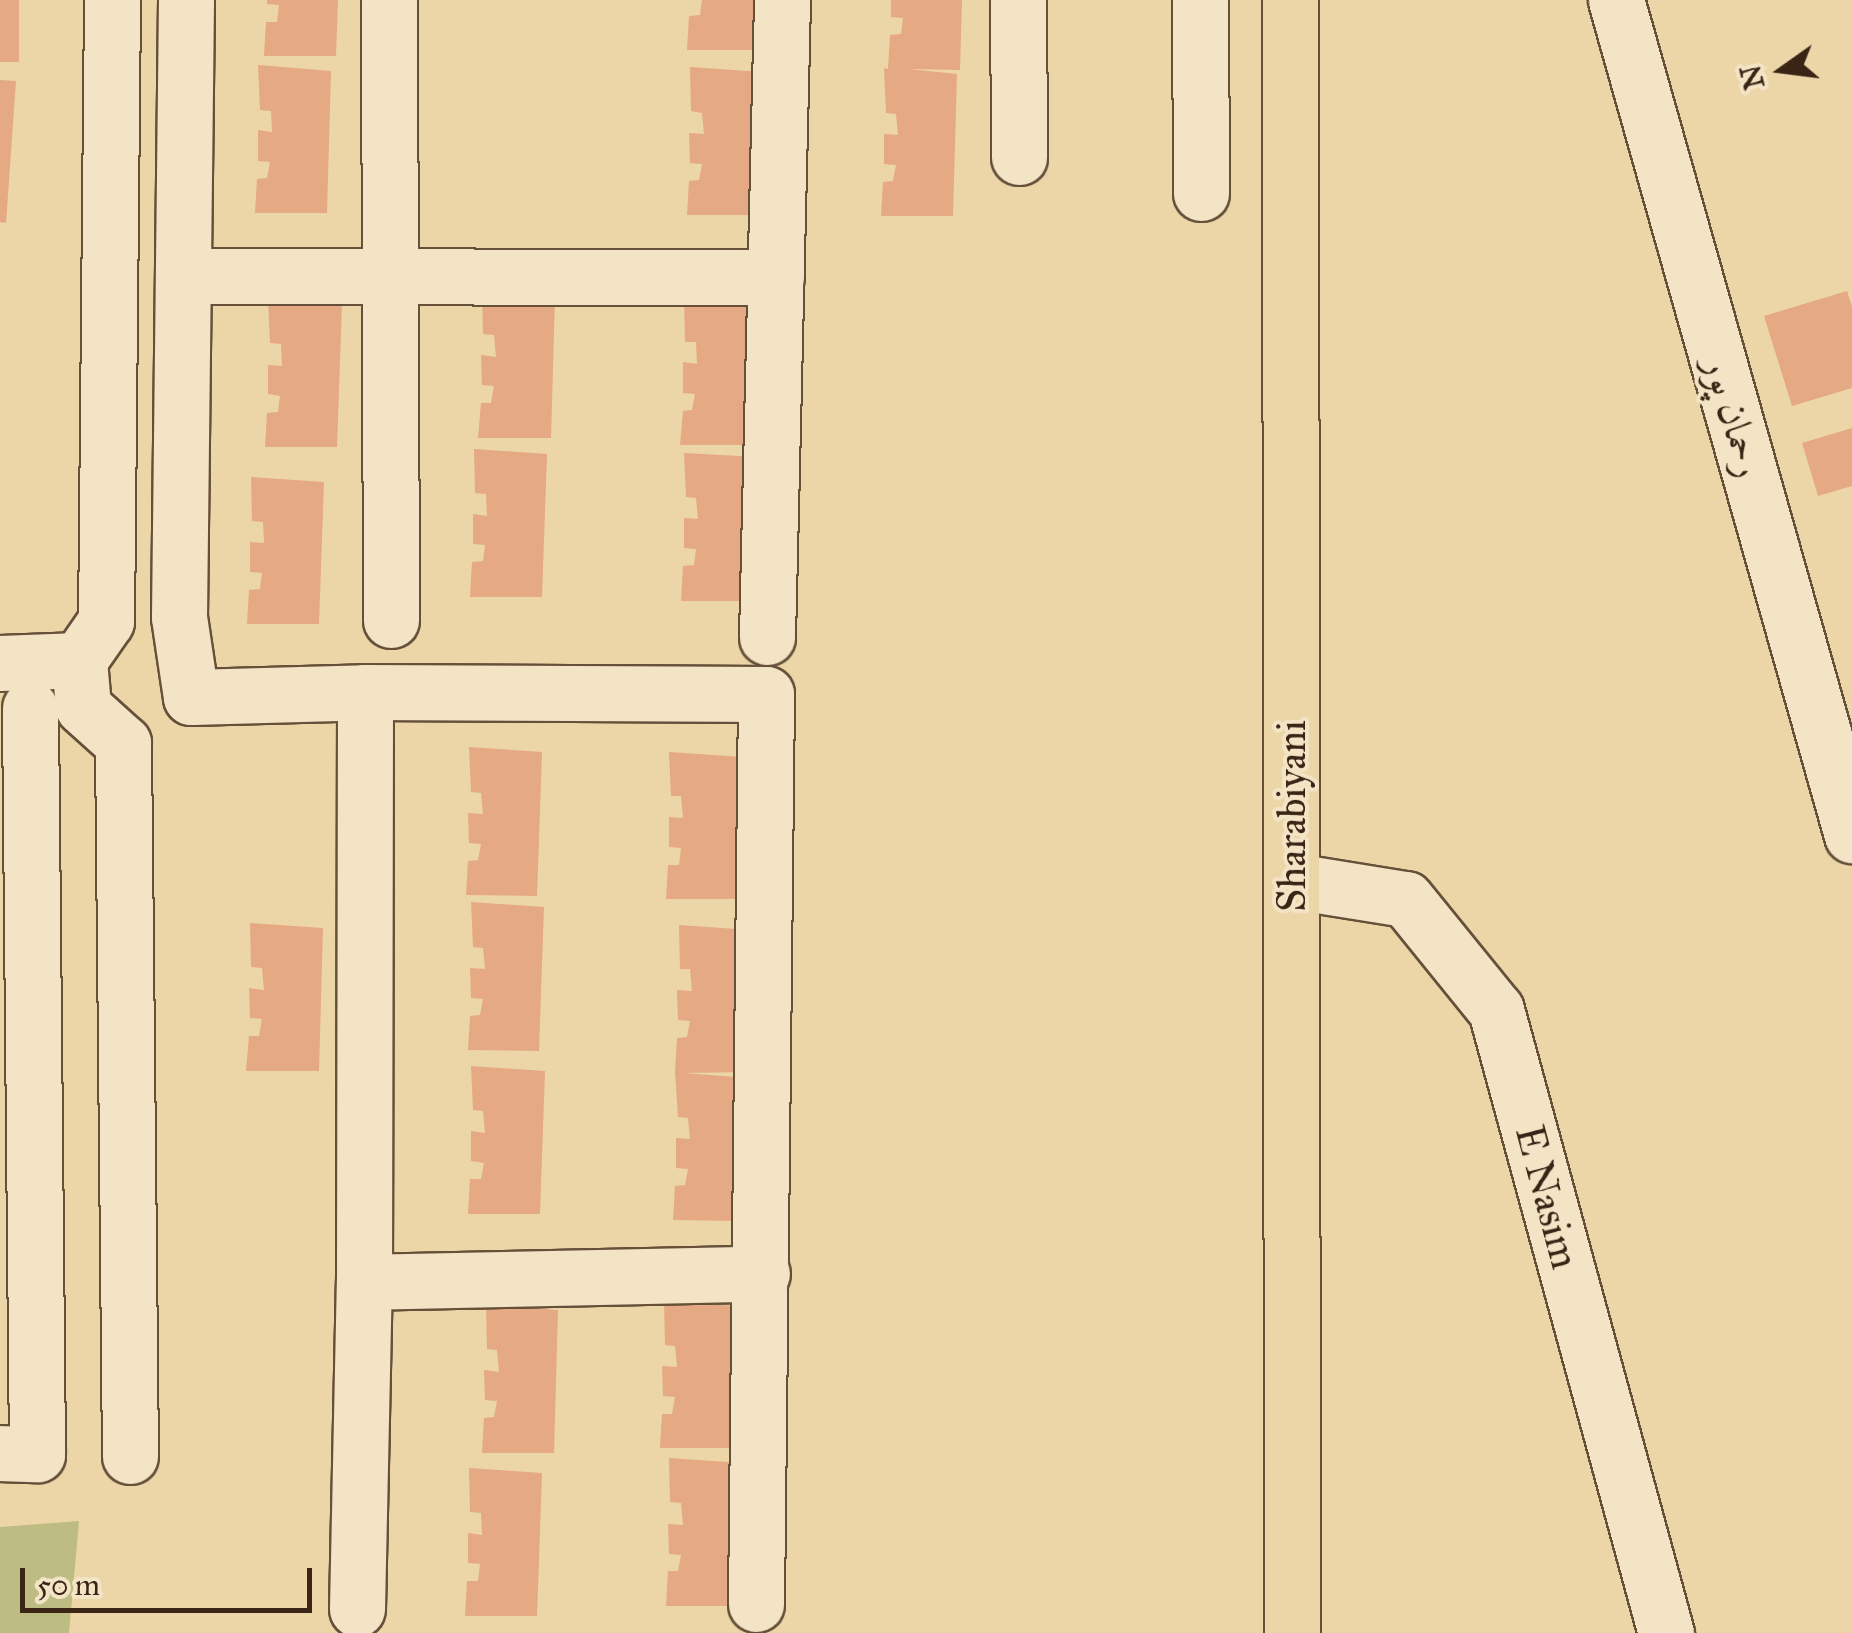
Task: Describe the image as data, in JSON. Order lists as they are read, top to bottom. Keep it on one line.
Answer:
{"streets":{"main road":["Sharabiyani"],"street":["رحمان پور","E Nasim"]},"crossings":[["Sharabiyani","E Nasim"]],"scale_bar":"50 m","north":"left"}
